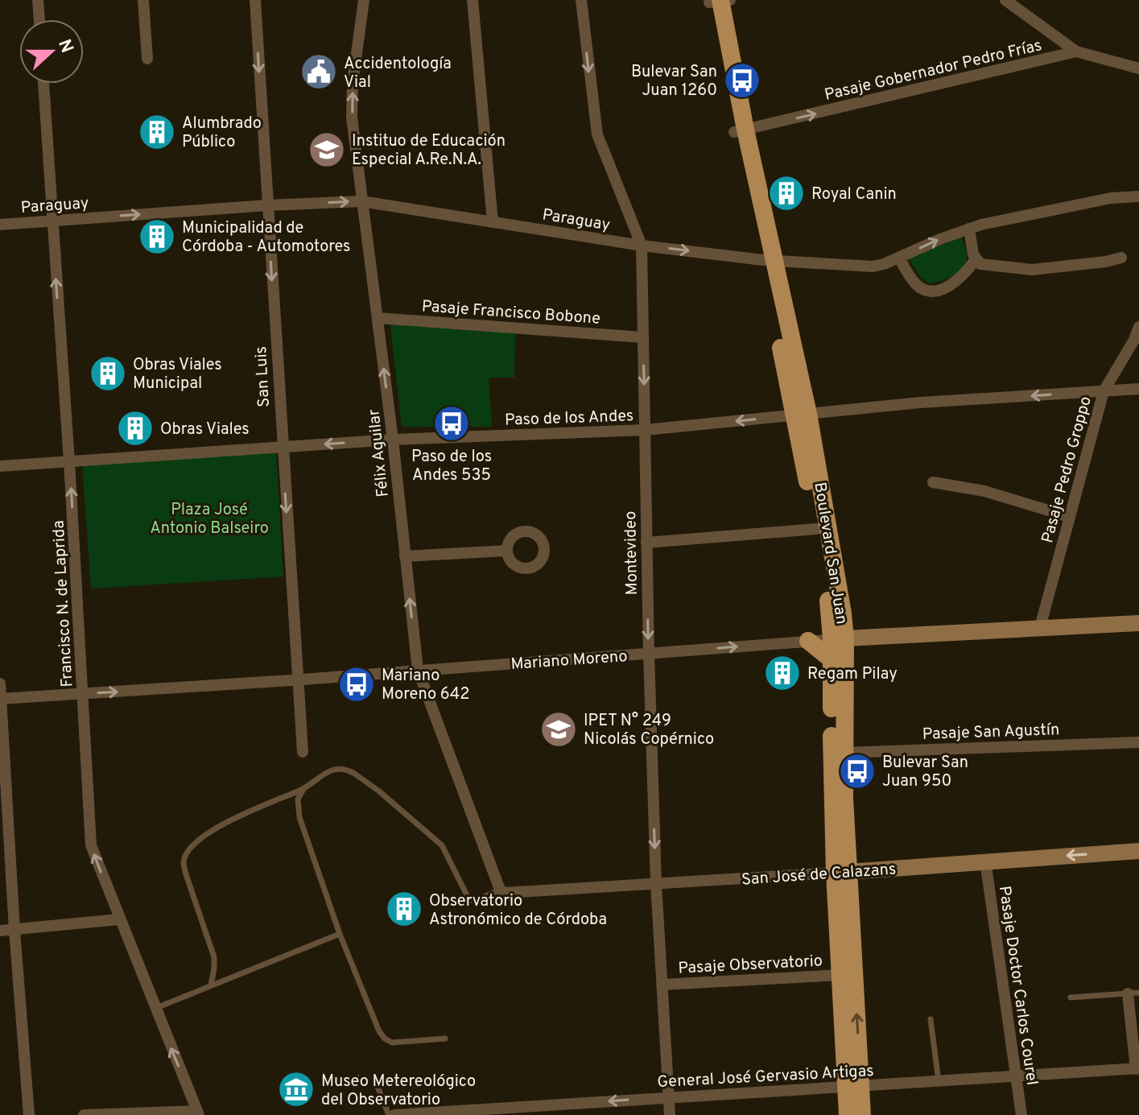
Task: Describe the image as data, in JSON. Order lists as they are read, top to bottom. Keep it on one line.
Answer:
{"streets":{"main road":["Boulevard San Juan"],"street":["Pasaje Gobernador Pedro Frías","Paraguay","Pasaje Francisco Bobone","San Luis","Paso de los Andes","Félix Aguilar","Pasaje Pedro Groppo","Montevideo","Francisco N. de Laprida","Mariano Moreno","Pasaje San Agustín","San José de Calazans","Pasaje Observatorio","Pasaje Doctor Carlos Courel","General José Gervasio Artigas"]},"crossings":[["Pasaje Gobernador Pedro Frías","Boulevard San Juan"],["Paraguay","San Luis"],["Paraguay","Félix Aguilar"],["Paraguay","Montevideo"],["Paraguay","Boulevard San Juan"],["Paraguay","Francisco N. de Laprida"],["Pasaje Francisco Bobone","Félix Aguilar"],["Pasaje Francisco Bobone","Montevideo"],["San Luis","Paso de los Andes"],["San Luis","Mariano Moreno"],["Paso de los Andes","Félix Aguilar"],["Paso de los Andes","Pasaje Pedro Groppo"],["Paso de los Andes","Montevideo"],["Paso de los Andes","Boulevard San Juan"],["Paso de los Andes","Francisco N. de Laprida"],["Félix Aguilar","Mariano Moreno"],["Félix Aguilar","San José de Calazans"],["Pasaje Pedro Groppo","Mariano Moreno"],["Montevideo","Mariano Moreno"],["Montevideo","San José de Calazans"],["Montevideo","Pasaje Observatorio"],["Montevideo","General José Gervasio Artigas"],["Boulevard San Juan","Mariano Moreno"],["Boulevard San Juan","Pasaje San Agustín"],["Boulevard San Juan","San José de Calazans"],["Boulevard San Juan","Pasaje Observatorio"],["Boulevard San Juan","General José Gervasio Artigas"],["Francisco N. de Laprida","Mariano Moreno"],["San José de Calazans","Pasaje Doctor Carlos Courel"],["Pasaje Doctor Carlos Courel","General José Gervasio Artigas"]],"one_way":["Pasaje Gobernador Pedro Frías","Paraguay","San Luis","Paso de los Andes","Félix Aguilar","Montevideo","General José Gervasio Artigas"],"parks":["Plaza José Antonio Balseiro"],"places":{"public building":["Accidentología Vial"],"bus stop":["Bulevar San Juan 1260","Paso de los Andes 535","Mariano Moreno 642","Bulevar San Juan 950"],"building":["Alumbrado Público","Royal Canin","Municipalidad de Córdoba - Automotores","Obras Viales Municipal","Obras Viales","Regam Pilay","Observatorio Astronómico de Córdoba"],"school or university":["Instituo de Educación Especial A.Re.N.A.","IPET N° 249 Nicolás Copérnico"],"museum":["Museo Metereológico del Observatorio"]},"north":"right"}
